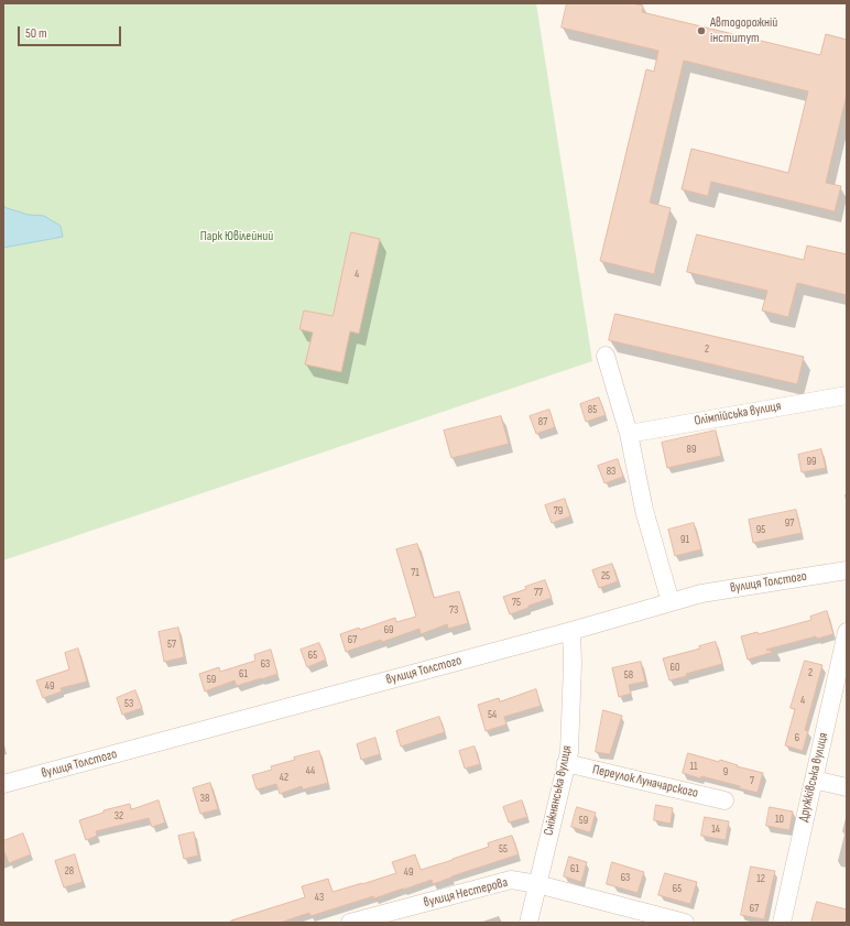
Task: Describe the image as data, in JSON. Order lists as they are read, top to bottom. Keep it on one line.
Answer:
{"streets":{"street":["Олімпійська вулиця","вулиця Толстого","Дружківська вулиця","Переулок Луначарского","Сніжнянська вулиця","вулиця Нестерова"]},"crossings":[["вулиця Толстого","Сніжнянська вулиця"],["Переулок Луначарского","Сніжнянська вулиця"],["Сніжнянська вулиця","вулиця Нестерова"]],"parks":["Парк Ювілейний"],"places":["Автодорожній інститут"],"house_numbers":["4","2","85","87","89","99","83","79","97","95","91","71","25","77","75","73","69","67","57","65","63","60","2","61","58","59","49","4","53","54","6","11","44","9","42","7","38","32","10","59","14","55","61","28","49","63","12","65","43","67"],"scale_bar":"50 m"}
